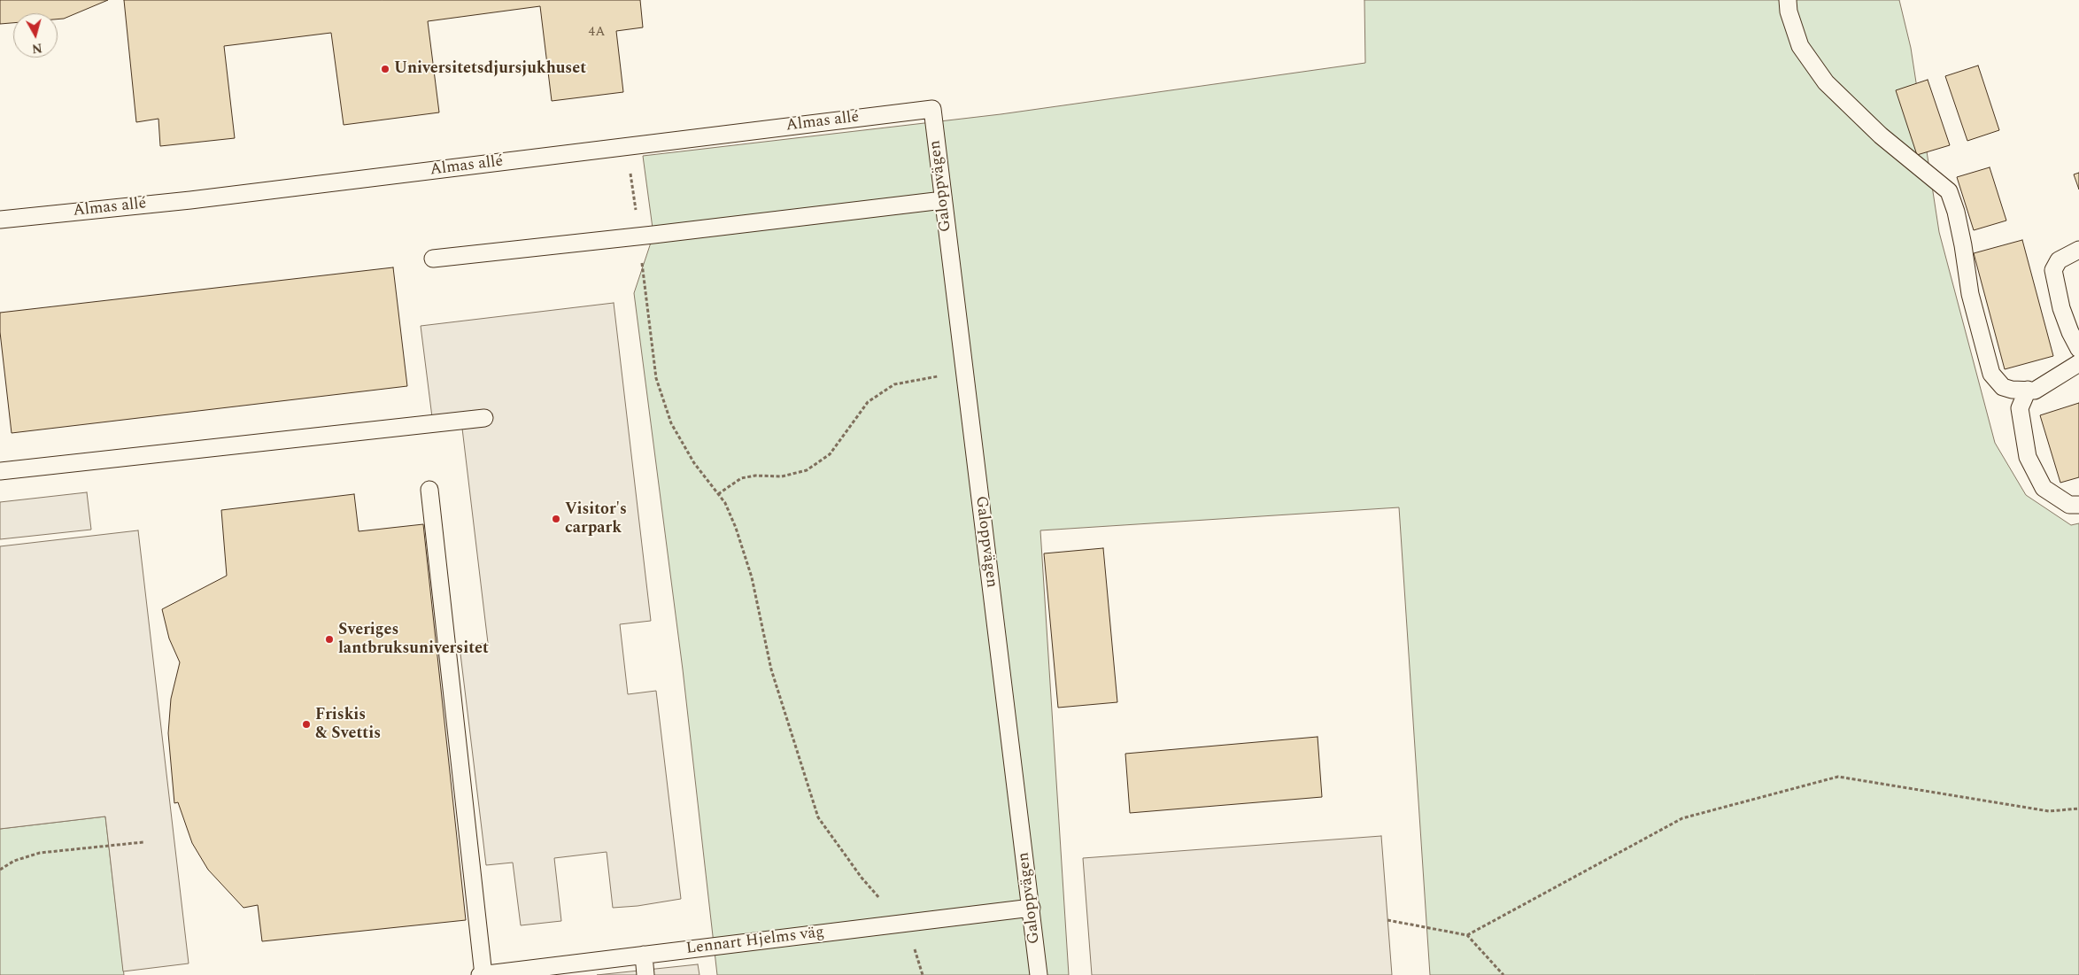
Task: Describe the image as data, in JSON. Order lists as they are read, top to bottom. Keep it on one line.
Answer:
{"streets":{"lane":["Almas allé","Galoppvägen","Lennart Hjelms väg"]},"crossings":[["Almas allé","Galoppvägen"],["Galoppvägen","Lennart Hjelms väg"]],"places":["Universitetsdjursjukhuset","Visitor's carpark","Sveriges lantbruksuniversitet","Friskis & Svettis"],"house_numbers":["4A"],"north":"bottom"}
